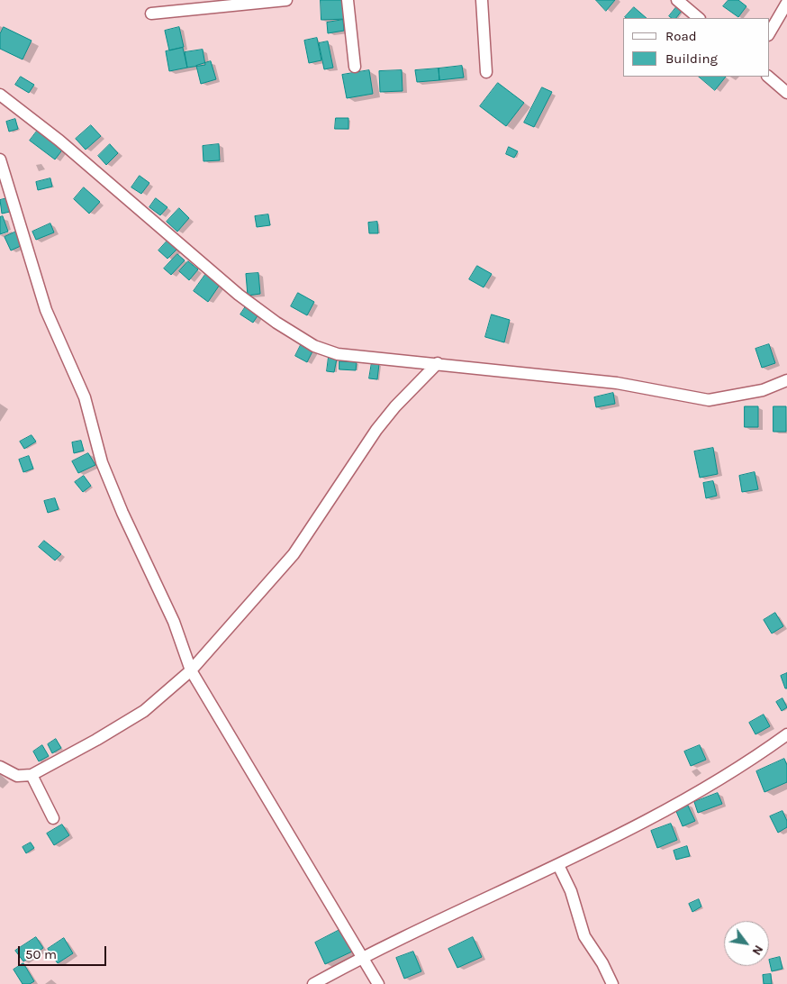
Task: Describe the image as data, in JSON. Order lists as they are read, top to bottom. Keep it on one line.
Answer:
{"legend":["Road","Building"],"scale_bar":"50 m","north":"bottom right"}
